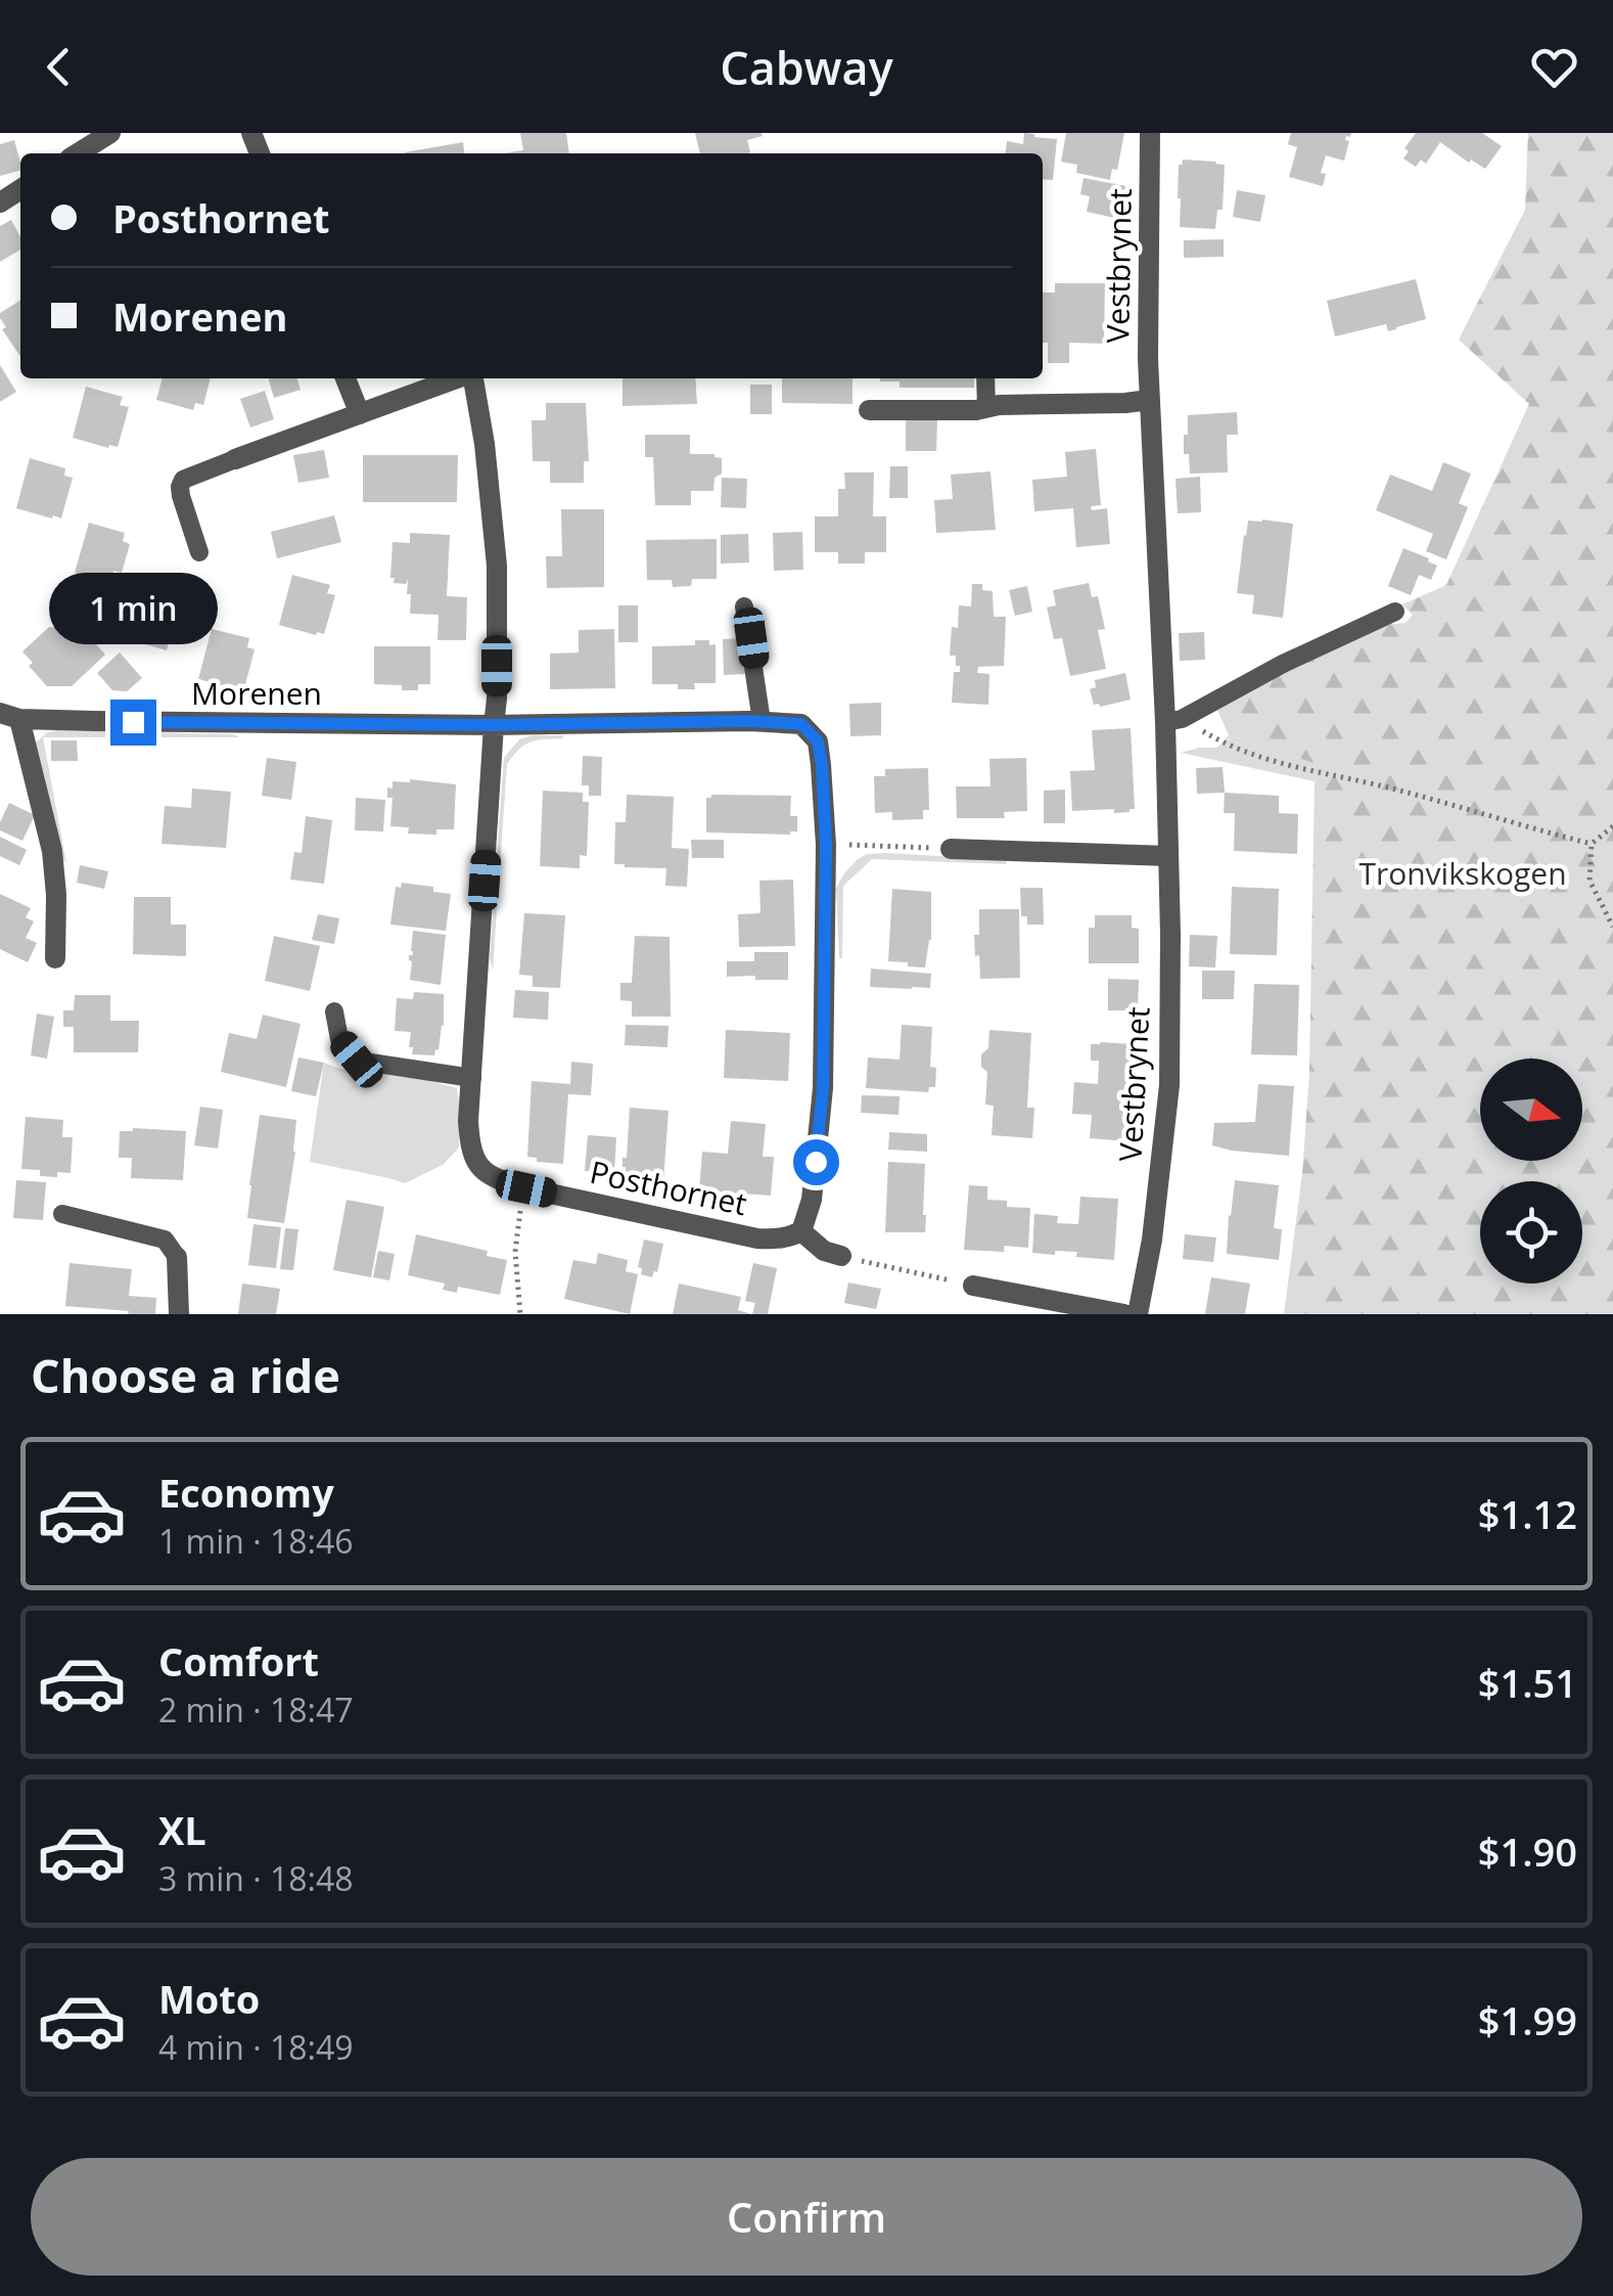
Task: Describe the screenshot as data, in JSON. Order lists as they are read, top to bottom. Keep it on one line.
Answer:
{"streets":{"street":["Vestbrynet","Morenen","Posthornet"]},"crossings":[["Morenen","Posthornet"]],"parks":["Tronvikskogen"],"north":"right","page":{"header":"Cabway","banner":["Posthornet","Morenen"],"bubble":"1 min","heading":"Choose a ride","list":[{"name":"Economy","note":"1 min · 18:46","value":"$1.12"},{"name":"Comfort","note":"2 min · 18:47","value":"$1.51"},{"name":"XL","note":"3 min · 18:48","value":"$1.90"},{"name":"Moto","note":"4 min · 18:49","value":"$1.99"}],"buttons":"Confirm"}}
